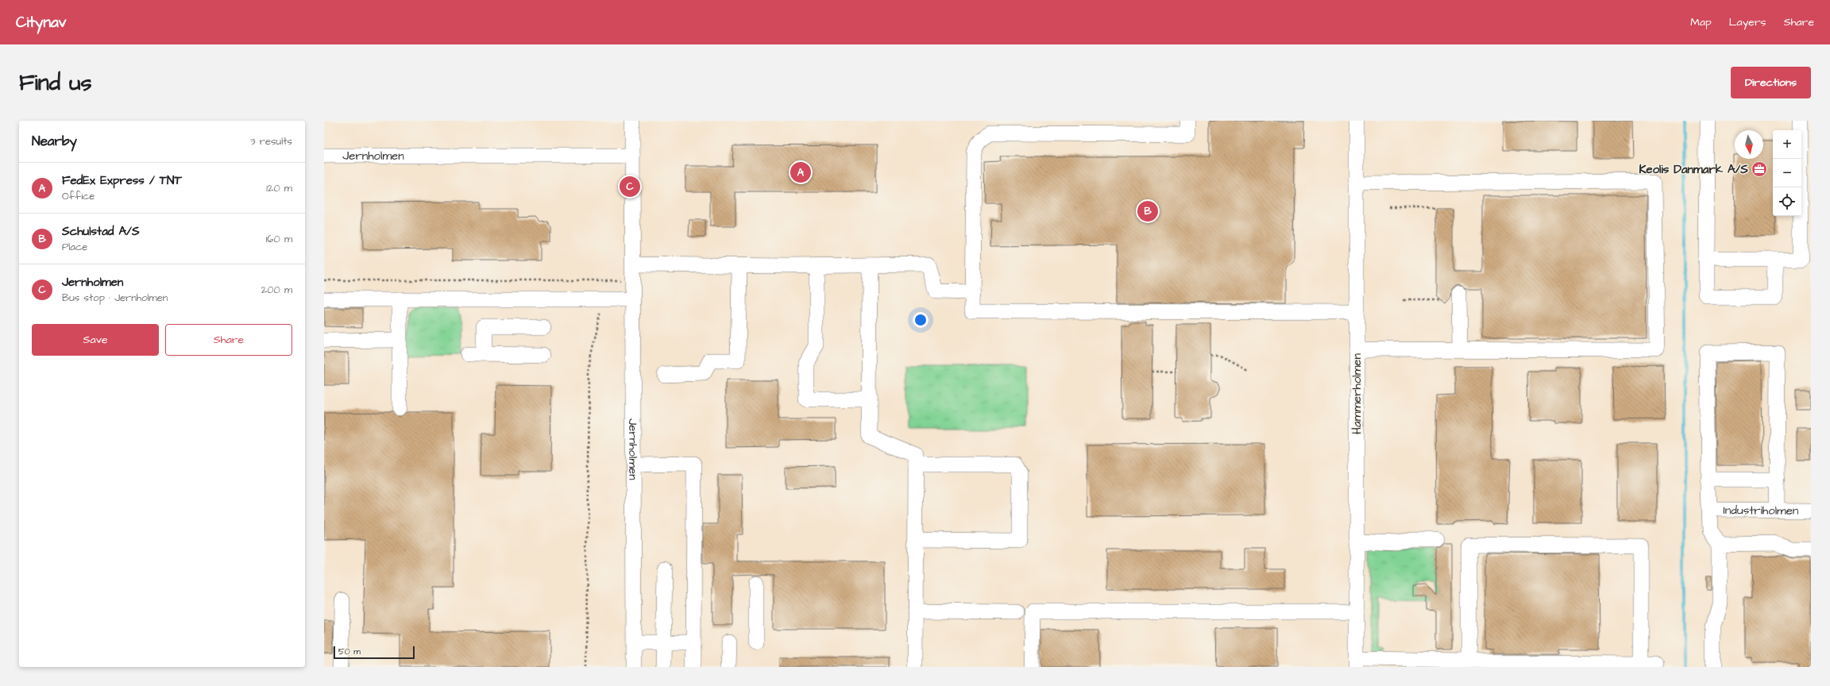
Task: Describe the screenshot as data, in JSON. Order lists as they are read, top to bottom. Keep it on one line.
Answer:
{"streets":{"street":["Jernholmen","Hammerholmen","Industriholmen"]},"places":{"office":["Keolis Danmark A/S"]},"scale_bar":"50 m","north":"bottom","page":{"header":"Citynav","nav":["Map","Layers","Share"],"buttons":["Directions",["Save","Share"]],"title":"Find us","heading":["Nearby","3 results"],"map_buttons":["+","−"],"pins":["A","C","B"],"list":[{"mark":"A","name":"FedEx Express / TNT","note":"Office","value":"120 m"},{"mark":"B","name":"Schulstad A/S","note":"Place","value":"160 m"},{"mark":"C","name":"Jernholmen","note":"Bus stop · Jernholmen","value":"200 m"}],"scale":"50 m"}}
